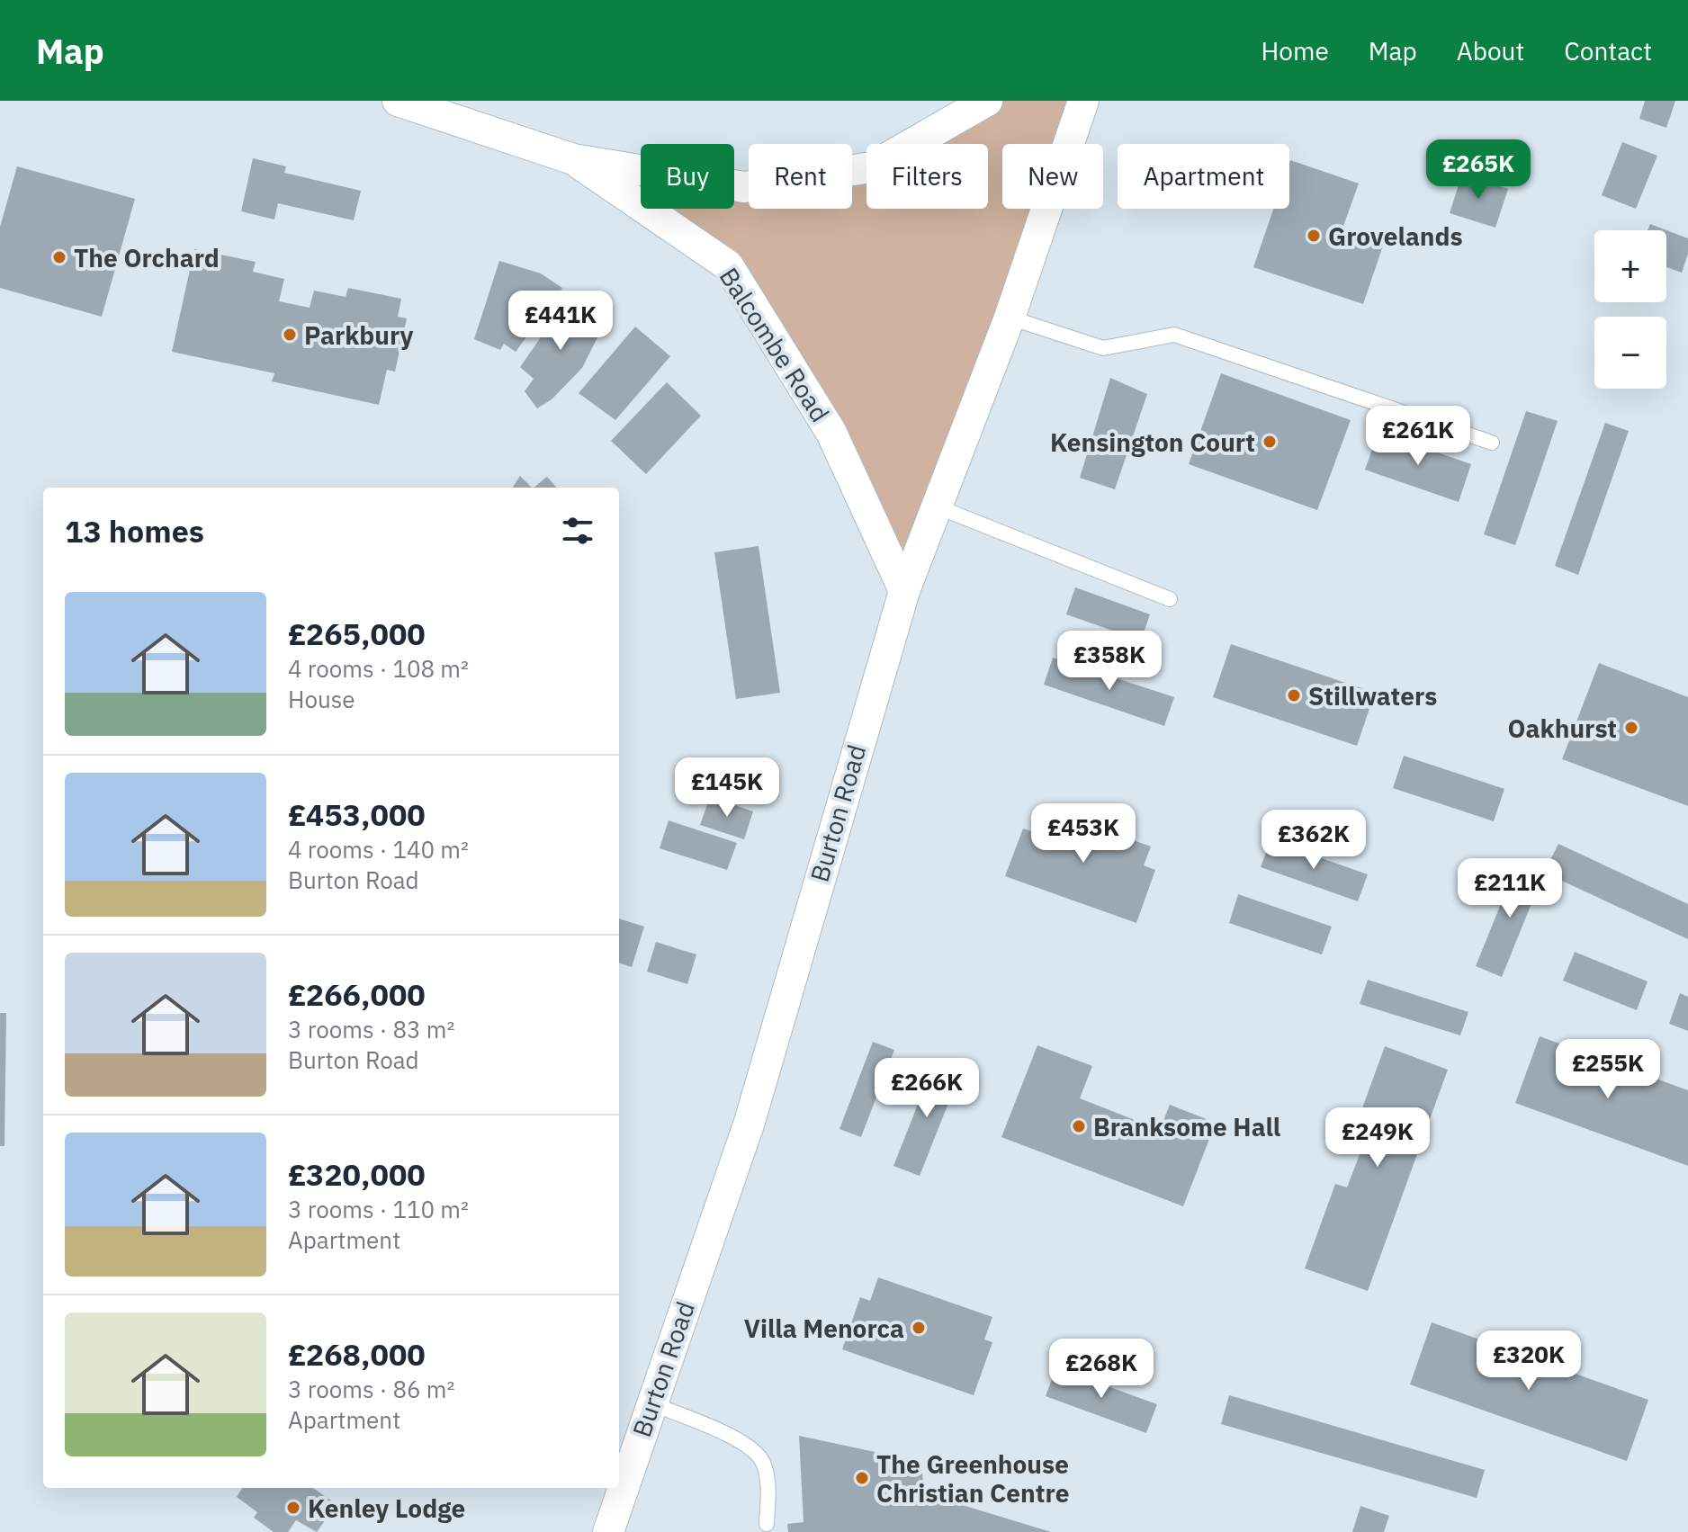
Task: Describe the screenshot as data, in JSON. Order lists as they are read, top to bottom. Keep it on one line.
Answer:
{"streets":{"street":["Balcombe Road","Burton Road"]},"crossings":[["Balcombe Road","Burton Road"]],"places":["Grovelands","The Orchard","Parkbury","Kensington Court","Stillwaters","Oakhurst","Branksome Hall","Villa Menorca","The Greenhouse Christian Centre","Kenley Lodge"],"page":{"header":"Map","nav":["Home","Map","About","Contact"],"price":["£265K","£441K","£261K","£358K","£145K","£453K","£362K","£211K","£255K","£266K","£249K","£320K","£268K"],"chip":["Buy","Rent","Filters","New","Apartment"],"map_buttons":["+","−"],"heading":"13 homes","list":[{"name":"£265,000","note":"4 rooms · 108 m² · House"},{"name":"£453,000","note":"4 rooms · 140 m² · Burton Road"},{"name":"£266,000","note":"3 rooms · 83 m² · Burton Road"},{"name":"£320,000","note":"3 rooms · 110 m² · Apartment"},{"name":"£268,000","note":"3 rooms · 86 m² · Apartment"}]}}
